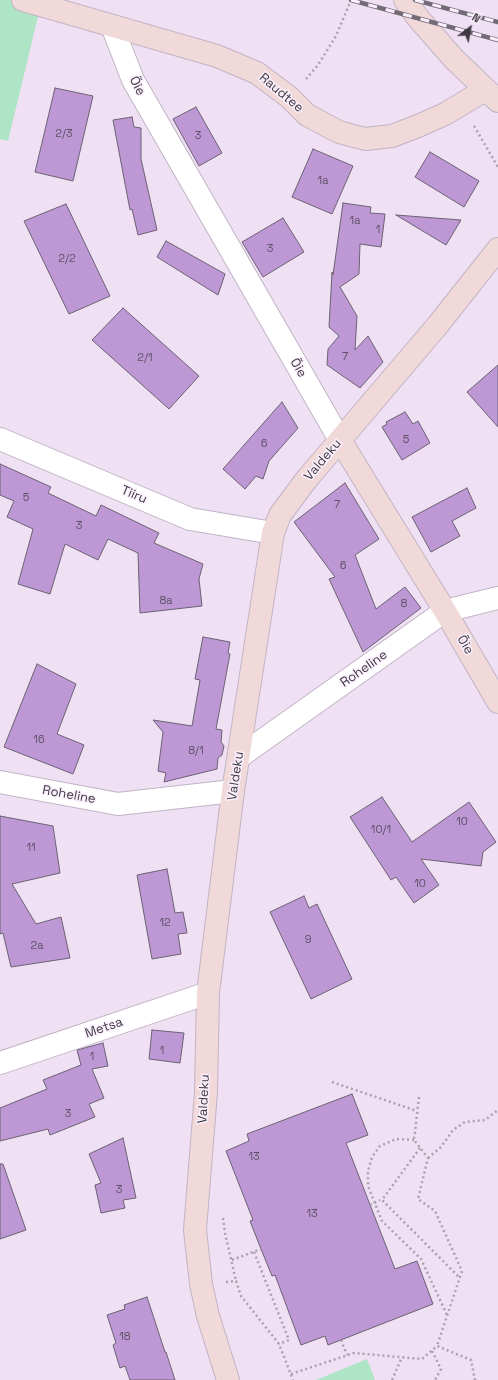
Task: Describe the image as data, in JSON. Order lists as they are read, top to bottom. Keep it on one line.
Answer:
{"streets":{"street":["Õie","Raudtee","Valdeku","Tiiru","Roheline","Metsa"]},"crossings":[["Õie","Raudtee"],["Õie","Valdeku"],["Õie","Roheline"],["Valdeku","Tiiru"],["Valdeku","Roheline"],["Valdeku","Metsa"]],"house_numbers":["2/3","3","1a","1a","1","3","2/2","7","2/1","5","6","5","7","3","6","8a","8","16","8/1","10","10/1","11","10","12","9","2a","1","1","3","13","3","13","18"],"north":"top right"}
